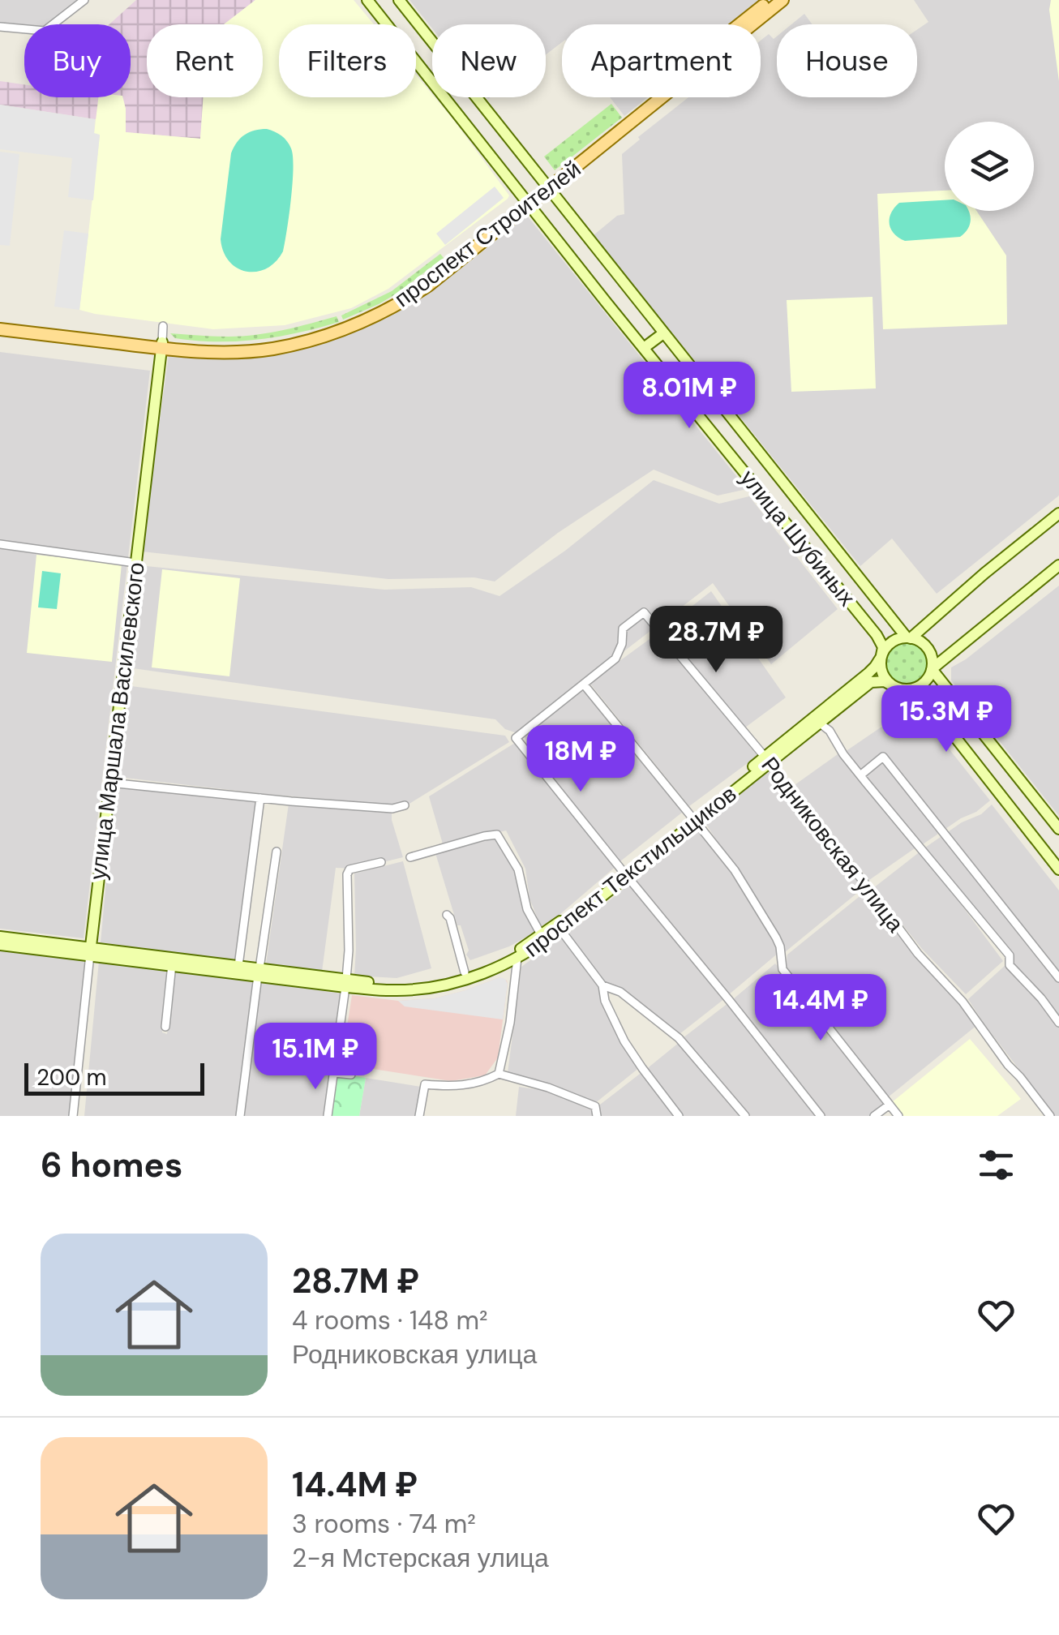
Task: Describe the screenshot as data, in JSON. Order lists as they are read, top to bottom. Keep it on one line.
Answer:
{"streets":{"main road":["проспект Строителей","улица Шубиных","улица Маршала Василевского","проспект Текстильщиков"],"street":["Родниковская улица"]},"crossings":[["проспект Строителей","улица Шубиных"],["проспект Строителей","улица Маршала Василевского"],["улица Шубиных","проспект Текстильщиков"],["улица Маршала Василевского","проспект Текстильщиков"],["Родниковская улица","проспект Текстильщиков"]],"scale_bar":"200 m","page":{"chip":["Buy","Rent","Filters","New","Apartment","House"],"price":["8.01M ₽","28.7M ₽","15.3M ₽","18M ₽","14.4M ₽","15.1M ₽"],"scale":"200 m","heading":"6 homes","list":[{"name":"28.7M ₽","note":"4 rooms · 148 m² · Родниковская улица"},{"name":"14.4M ₽","note":"3 rooms · 74 m² · 2-я Мстерская улица"}]}}
